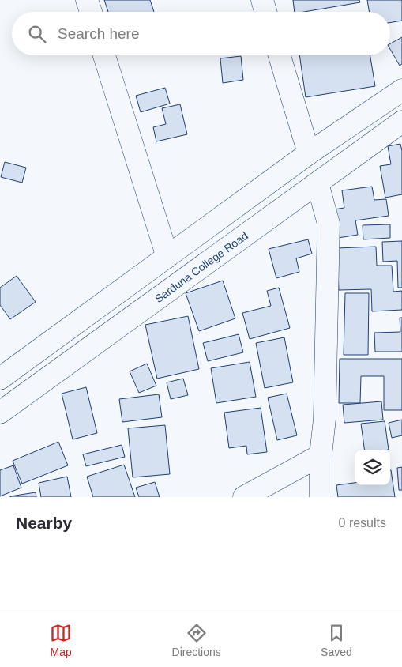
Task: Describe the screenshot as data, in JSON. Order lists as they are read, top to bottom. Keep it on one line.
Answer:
{"streets":{"street":["Sarduna College Road"]},"page":{"search":"Search here","heading":["Nearby","0 results"],"nav":["Map","Directions","Saved"]}}
